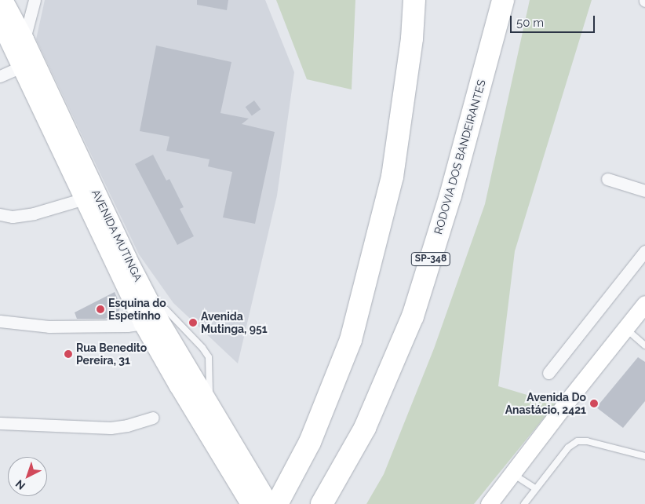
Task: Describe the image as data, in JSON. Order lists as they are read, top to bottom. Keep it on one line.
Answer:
{"streets":{"highway":["RODOVIA DOS BANDEIRANTES","SP-348"],"main road":["AVENIDA MUTINGA"]},"places":["Esquina do Espetinho","Avenida Mutinga, 951","Rua Benedito Pereira, 31","Avenida Do Anastácio, 2421"],"scale_bar":"50 m","north":"bottom left"}
